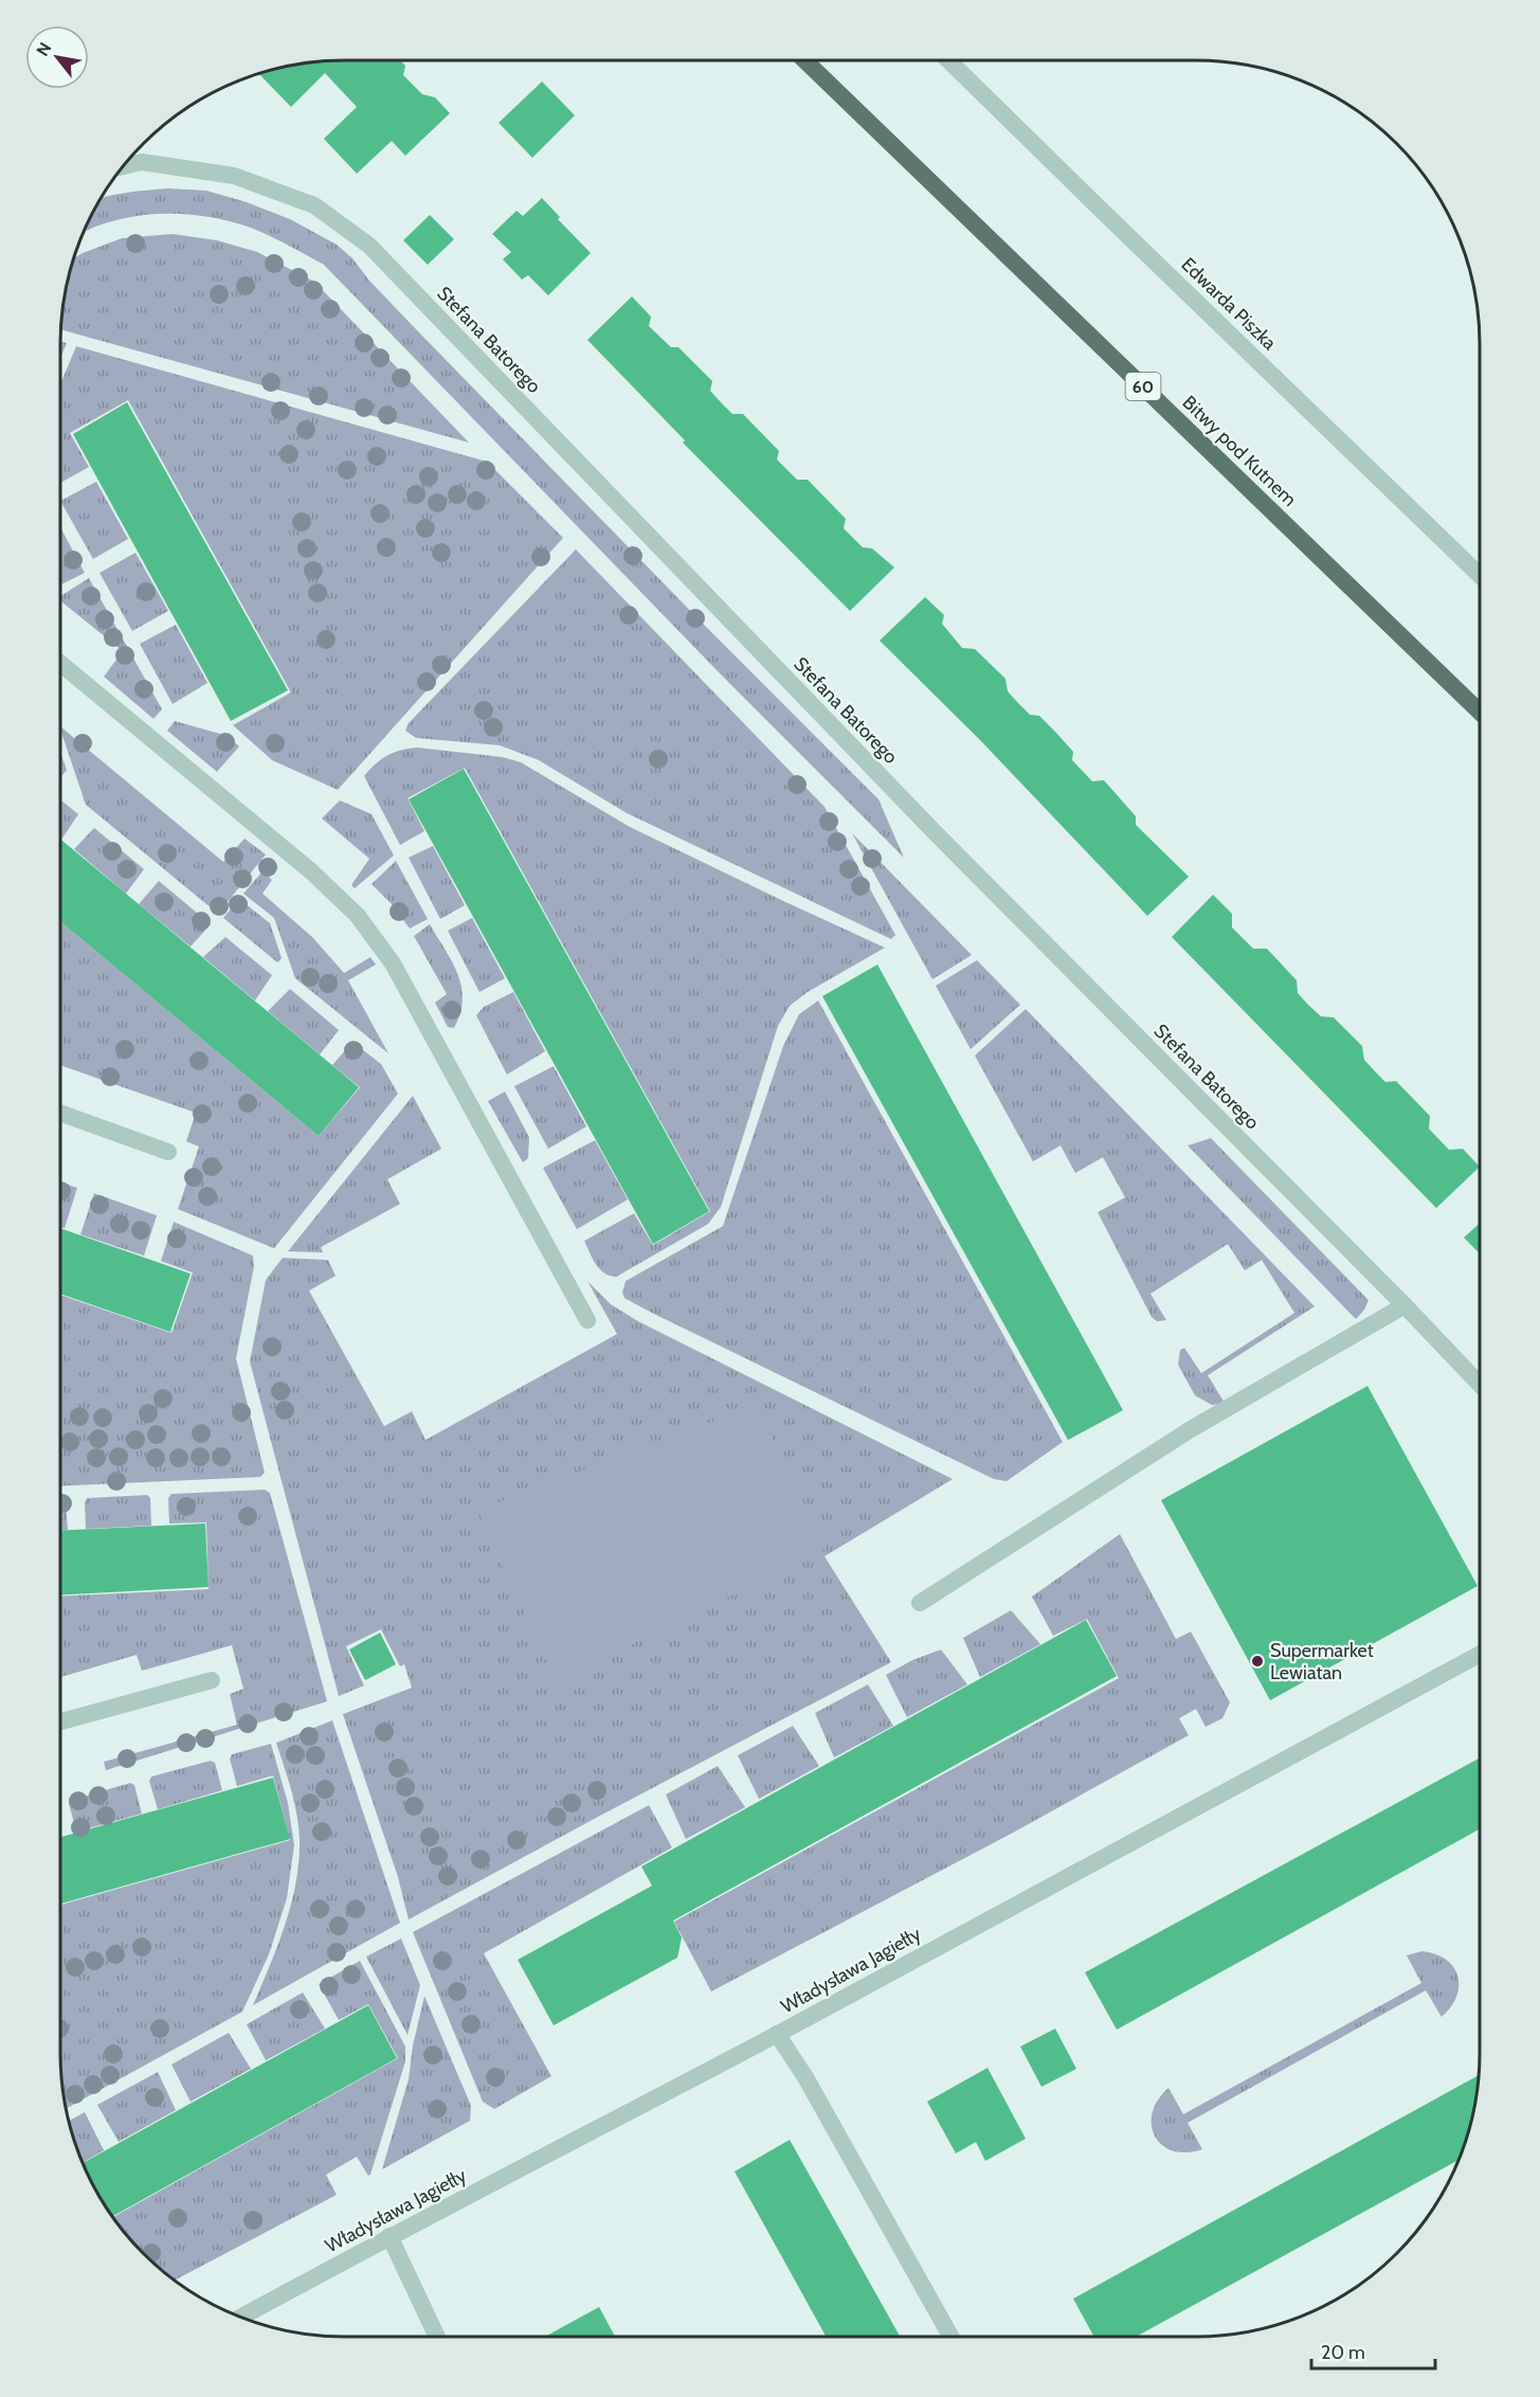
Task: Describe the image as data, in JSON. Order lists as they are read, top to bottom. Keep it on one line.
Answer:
{"streets":{"main road":["60","Bitwy pod Kutnem"],"street":["Edwarda Piszka","Stefana Batorego","Władysława Jagiełły"]},"places":["Supermarket Lewiatan"],"scale_bar":"20 m","north":"top left"}
